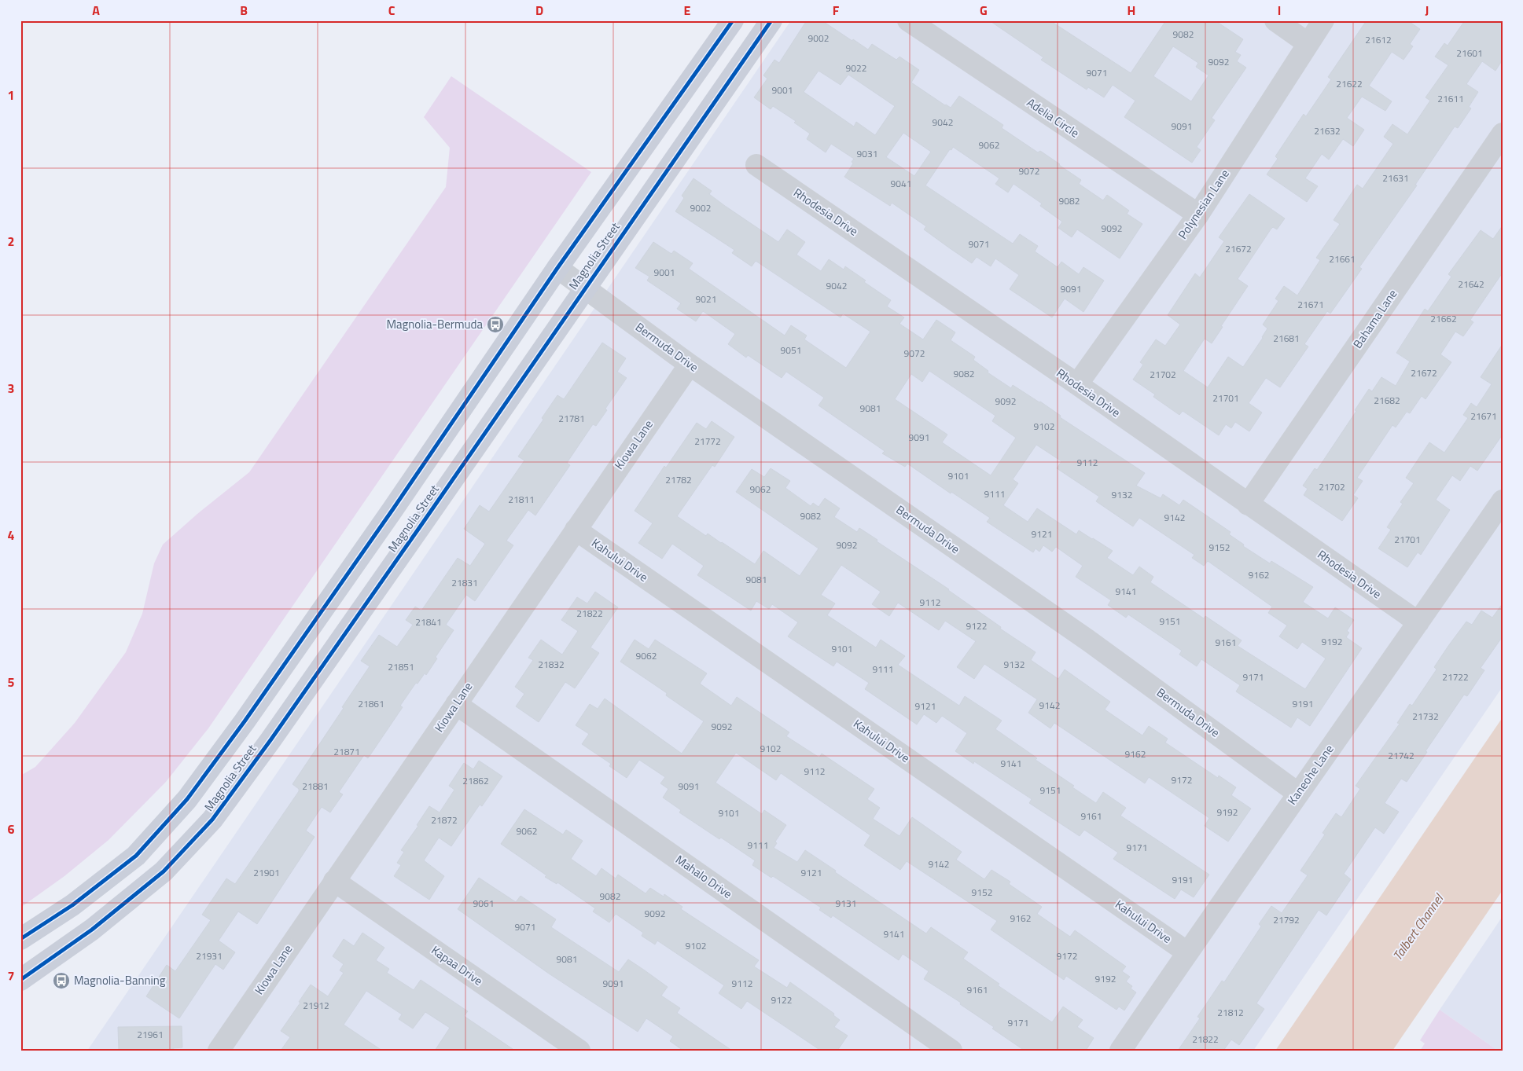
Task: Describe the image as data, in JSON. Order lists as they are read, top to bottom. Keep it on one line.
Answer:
{"streets":{"main road":["Magnolia Street"],"street":["Adelia Circle","Polynesian Lane","Rhodesia Drive","Bahama Lane","Bermuda Drive","Kiowa Lane","Kahului Drive","Kaneohe Lane","Mahalo Drive","Kapaa Drive"]},"crossings":[["Adelia Circle","Polynesian Lane"],["Polynesian Lane","Rhodesia Drive"],["Rhodesia Drive","Bahama Lane"],["Rhodesia Drive","Kaneohe Lane"],["Magnolia Street","Bermuda Drive"],["Bermuda Drive","Kiowa Lane"],["Bermuda Drive","Kaneohe Lane"],["Kiowa Lane","Kahului Drive"],["Kiowa Lane","Mahalo Drive"],["Kiowa Lane","Kapaa Drive"],["Kahului Drive","Kaneohe Lane"]],"water":["Talbert Channel"],"places":{"bus stop":["Magnolia-Bermuda","Magnolia-Banning"]},"house_numbers":["9082","9002","21612","21601","9092","9022","9071","21622","9001","21611","9042","9091","21632","9062","9031","9072","21631","9041","9082","9002","9092","9071","21672","21661","9001","21642","9042","9091","9021","21671","21662","21681","9051","9072","21672","9082","21702","21701","21682","9092","9081","21671","21781","9102","9091","21772","9112","9101","21782","21702","9062","9111","9132","21811","9082","9142","9121","21701","9092","9152","9162","9081","21831","9141","9112","21822","9151","21841","9122","9192","9161","9101","9062","21832","9132","21851","9111","9171","21722","21861","9191","9142","9121","21732","9092","9102","21871","9162","21742","9141","9112","9172","21862","21881","9091","9151","9192","9101","9161","21872","9062","9111","9171","9142","21901","9121","9191","9152","9082","9061","9131","9092","9162","21792","9071","9141","9102","21931","9172","9081","9192","9091","9112","9161","9122","21912","21812","9171","21961","21822"],"grid":{"columns":["A","B","C","D","E","F","G","H","I","J"],"rows":["1","2","3","4","5","6","7"]}}
